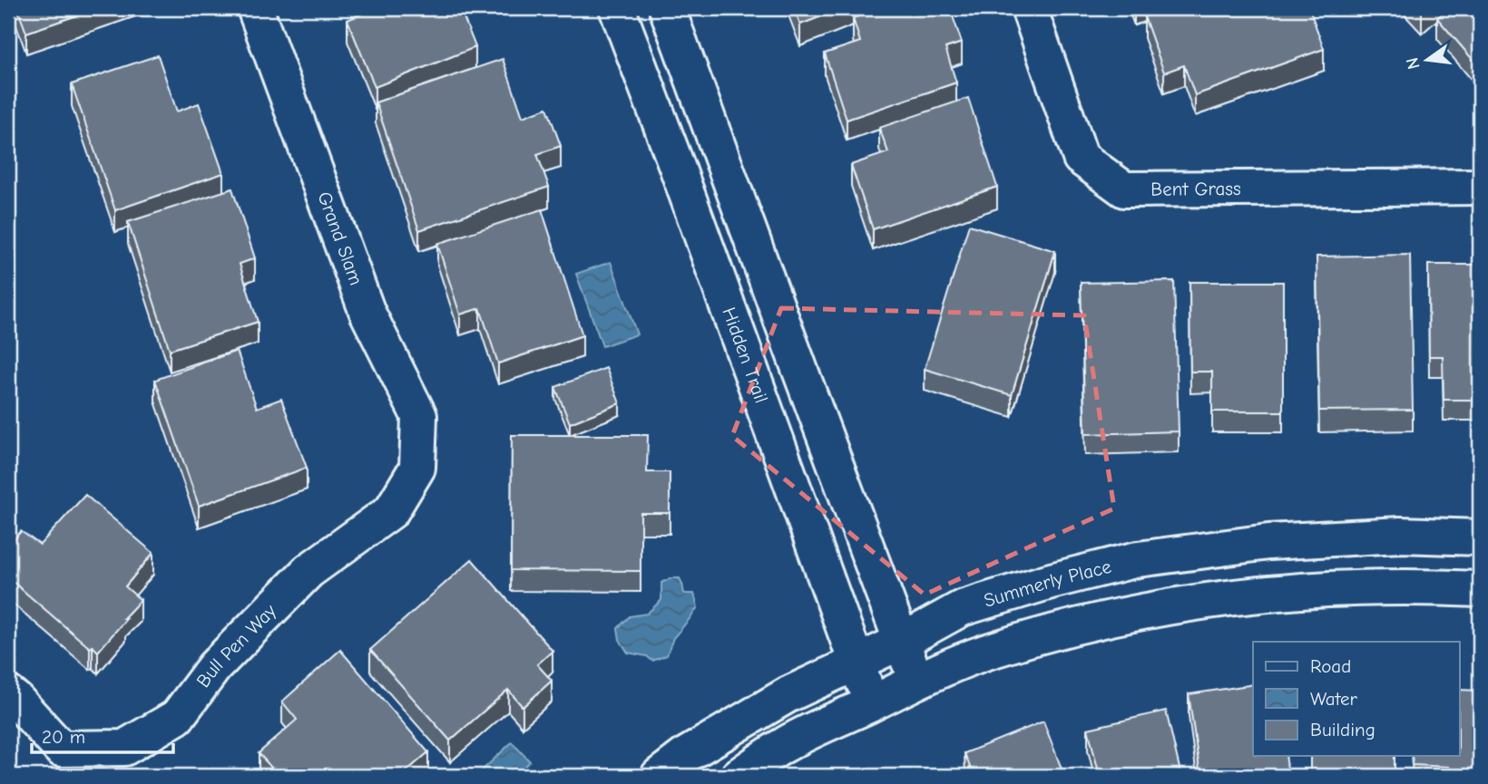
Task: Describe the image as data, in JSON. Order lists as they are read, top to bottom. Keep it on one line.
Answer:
{"streets":{"street":["Bent Grass","Grand Slam","Hidden Trail","Summerly Place","Bull Pen Way"]},"crossings":[["Grand Slam","Bull Pen Way"],["Hidden Trail","Summerly Place"]],"legend":["Road","Water","Building"],"scale_bar":"20 m","north":"left"}
